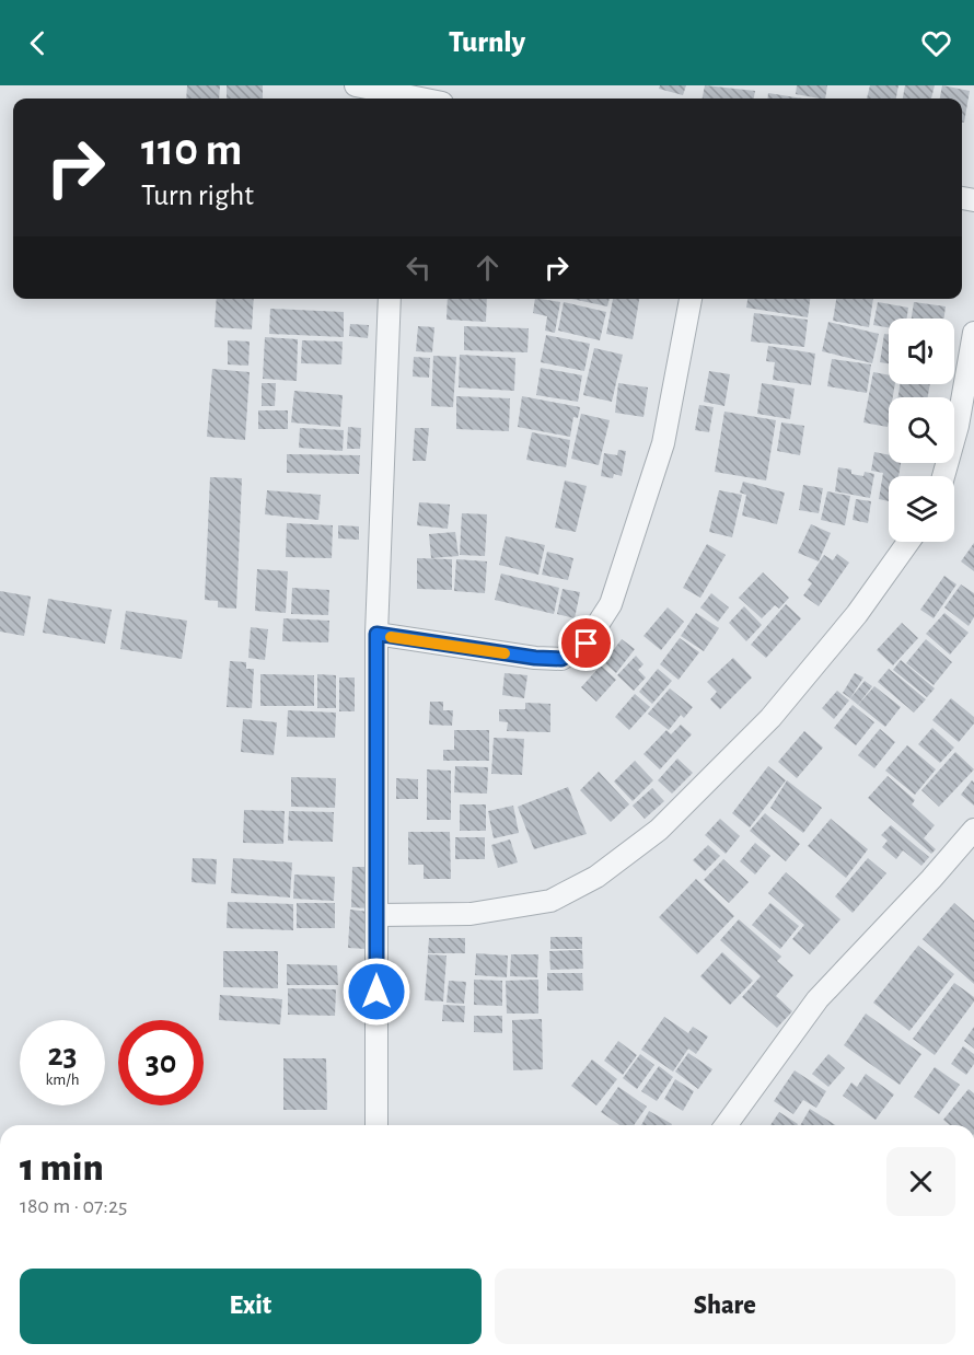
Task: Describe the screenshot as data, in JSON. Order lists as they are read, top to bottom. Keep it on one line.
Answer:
{"page":{"header":"Turnly","turn":["110 m","Turn right"],"speed":"23 km/h","limit":"30","heading":["1 min","180 m · 07:25"],"buttons":["Exit","Share"]}}
